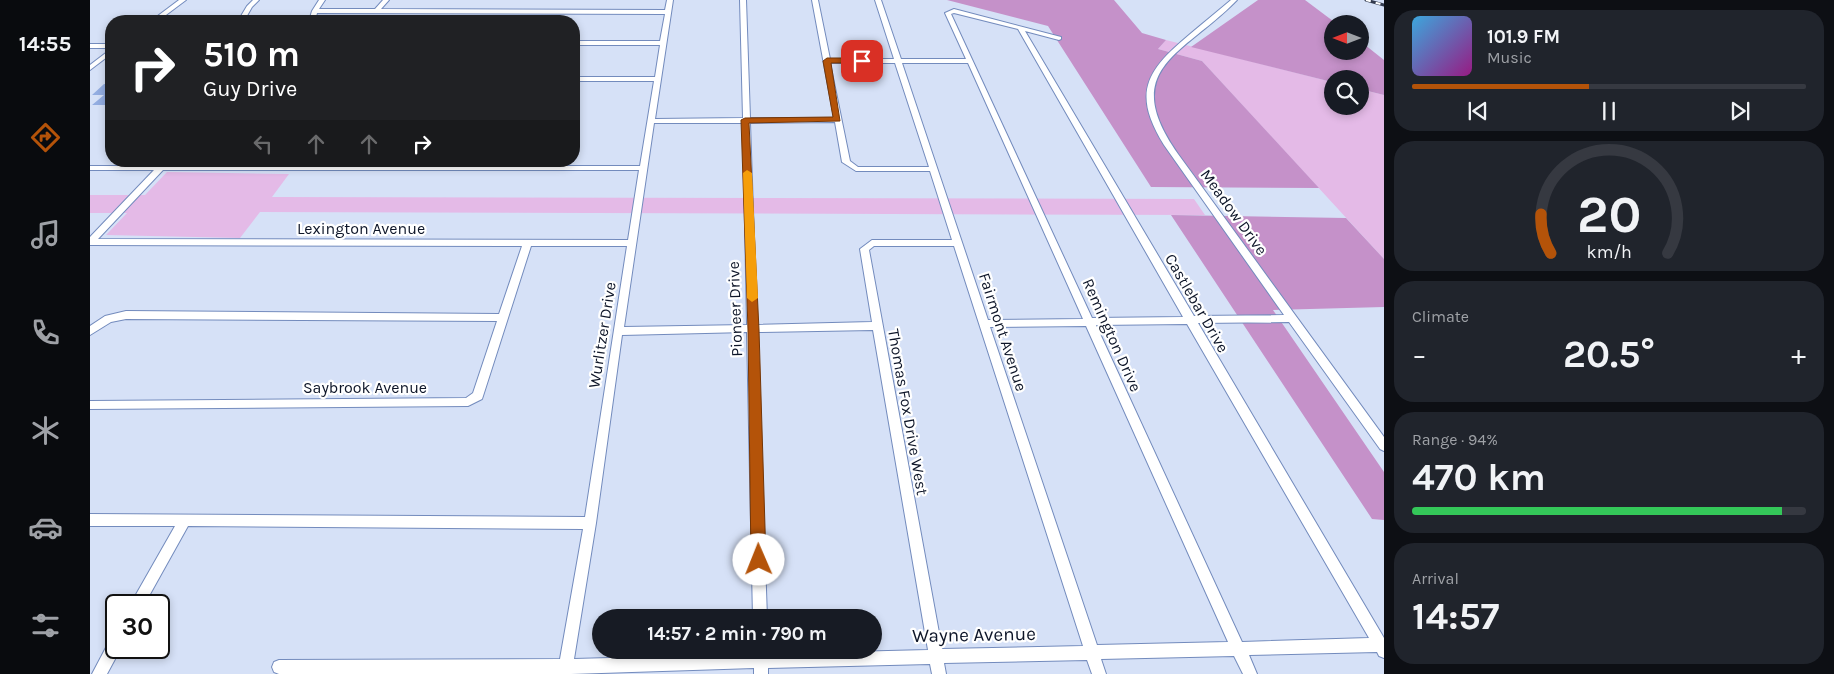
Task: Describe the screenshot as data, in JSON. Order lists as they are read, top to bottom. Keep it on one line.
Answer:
{"streets":{"street":["Meadow Drive","Lexington Avenue","Castlebar Drive","Pioneer Drive","Fairmont Avenue","Wurlitzer Drive","Remington Drive","Saybrook Avenue","Thomas Fox Drive West","Wayne Avenue"]},"crossings":[["Lexington Avenue","Wurlitzer Drive"],["Lexington Avenue","Saybrook Avenue"],["Castlebar Drive","Remington Drive"],["Castlebar Drive","Wayne Avenue"],["Fairmont Avenue","Thomas Fox Drive West"],["Fairmont Avenue","Wayne Avenue"],["Wurlitzer Drive","Wayne Avenue"],["Remington Drive","Wayne Avenue"],["Thomas Fox Drive West","Wayne Avenue"]],"north":"left","page":{"tabs":"14:55","turn":["510 m","Guy Drive"],"song":["101.9 FM","Music"],"tile":["Climate",["Range · 94%","470 km"],["Arrival","14:57"]],"heat":["−","20.5°","+"],"limit":"30","trip":"14:57 · 2 min · 790 m","gauge":["20","km/h"]}}
